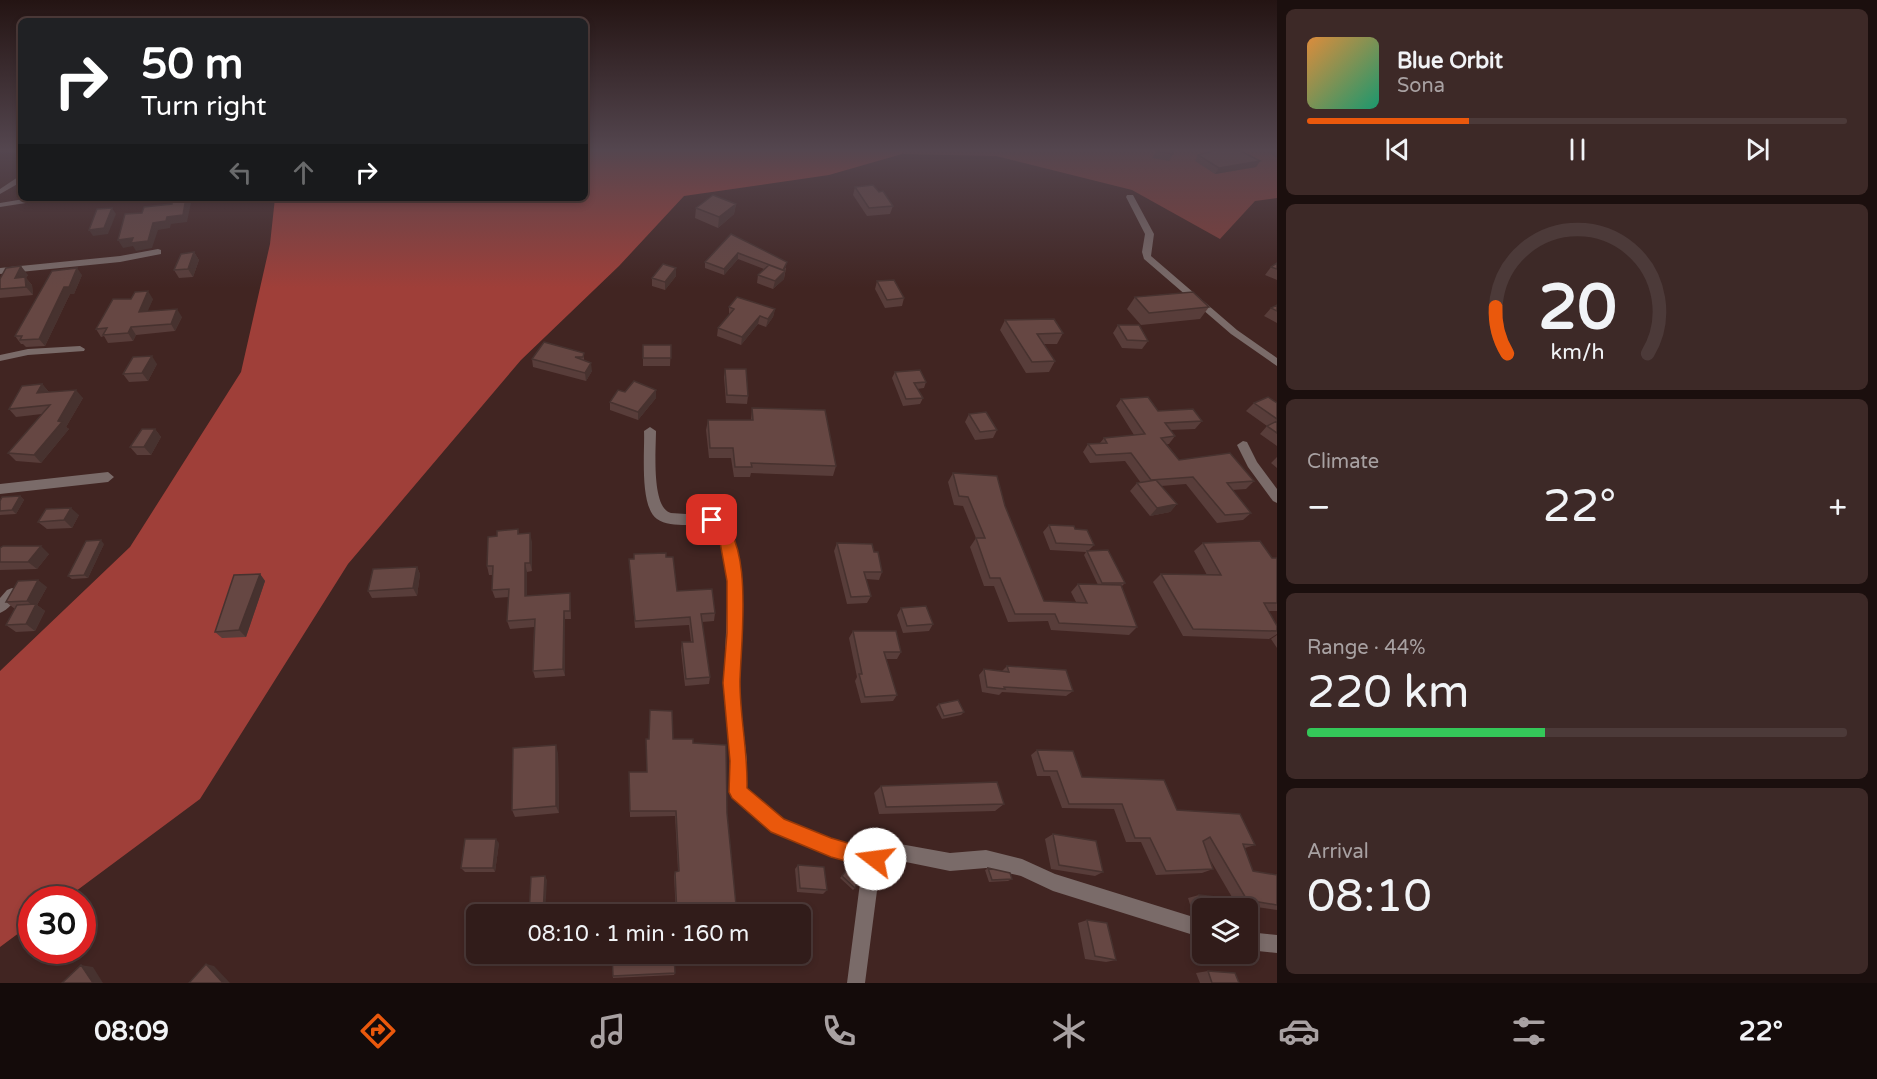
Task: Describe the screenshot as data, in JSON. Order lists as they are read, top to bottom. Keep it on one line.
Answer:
{"page":{"turn":["50 m","Turn right"],"song":["Blue Orbit","Sona"],"tile":["Climate",["Range · 44%","220 km"],["Arrival","08:10"]],"heat":["−","22°","+"],"limit":"30","trip":"08:10 · 1 min · 160 m","tabs":["08:09","22°"],"gauge":["20","km/h"]}}
